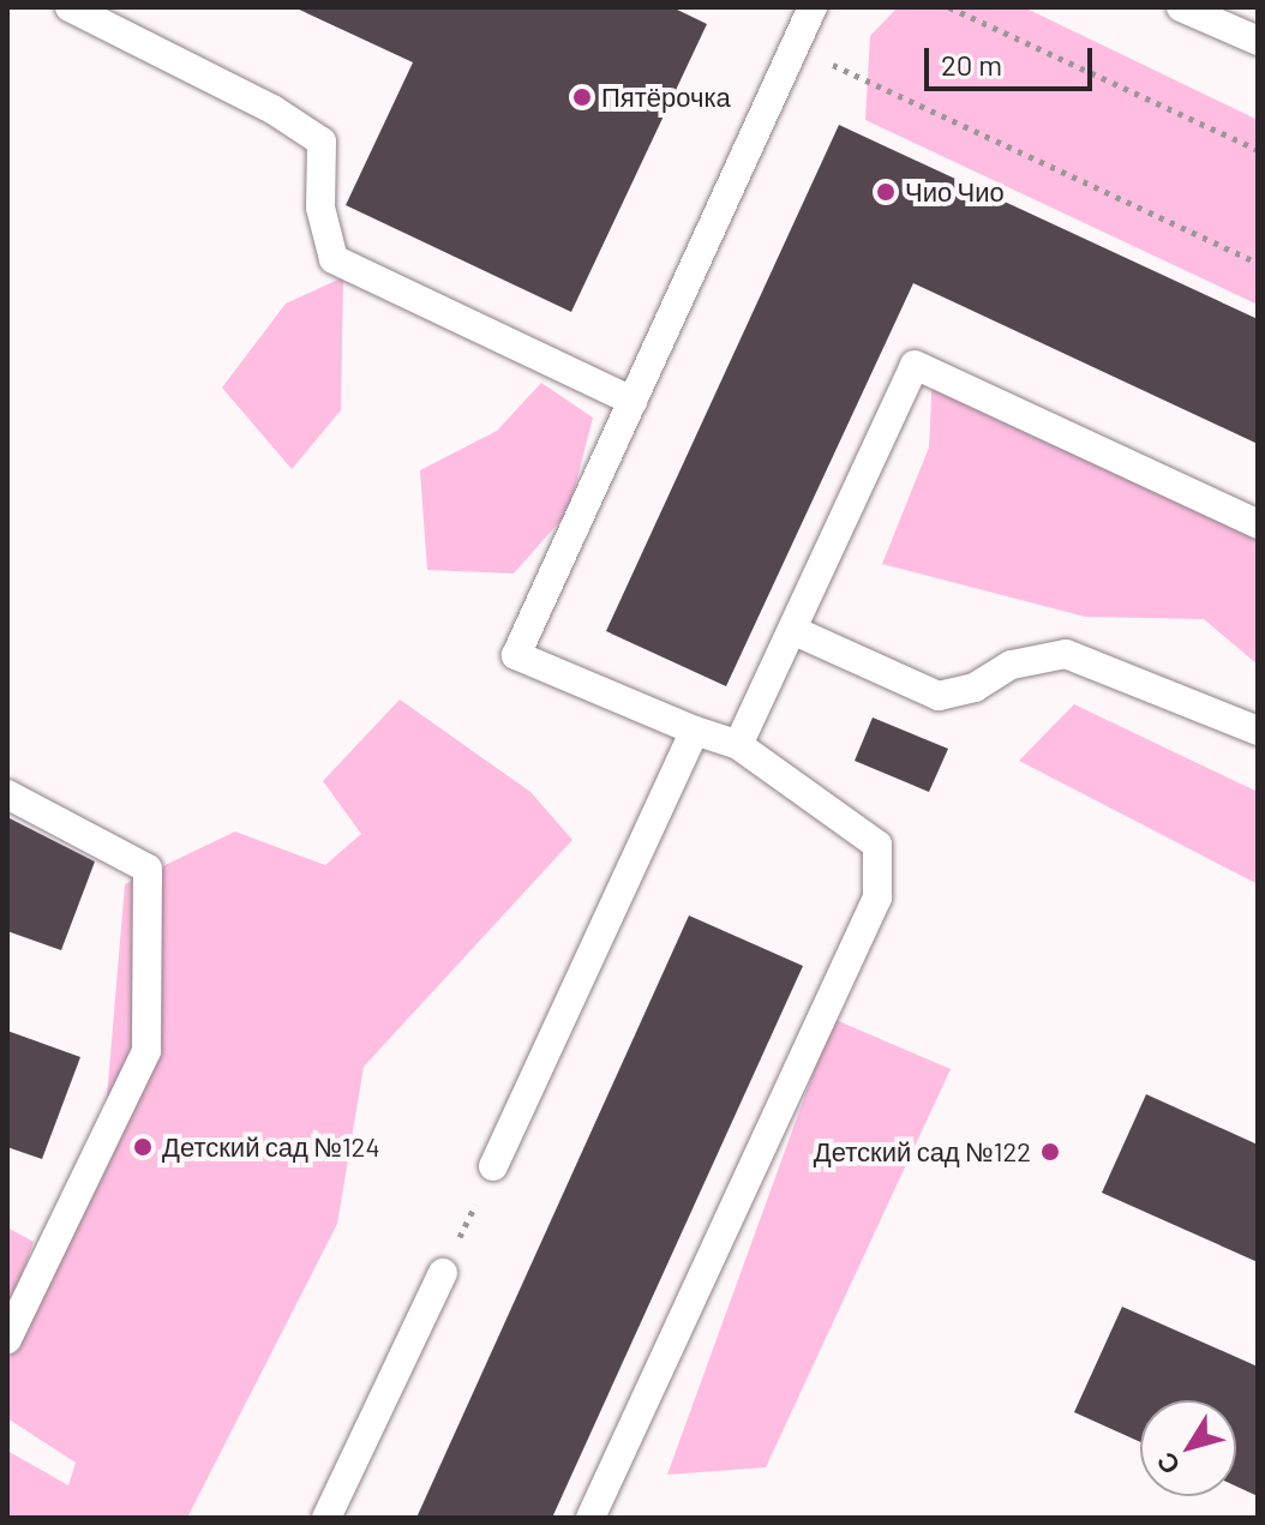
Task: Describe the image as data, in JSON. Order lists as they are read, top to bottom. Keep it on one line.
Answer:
{"places":["Пятёрочка","Чио Чио","Детский сад №124","Детский сад №122"],"scale_bar":"20 m","north":"bottom left"}
